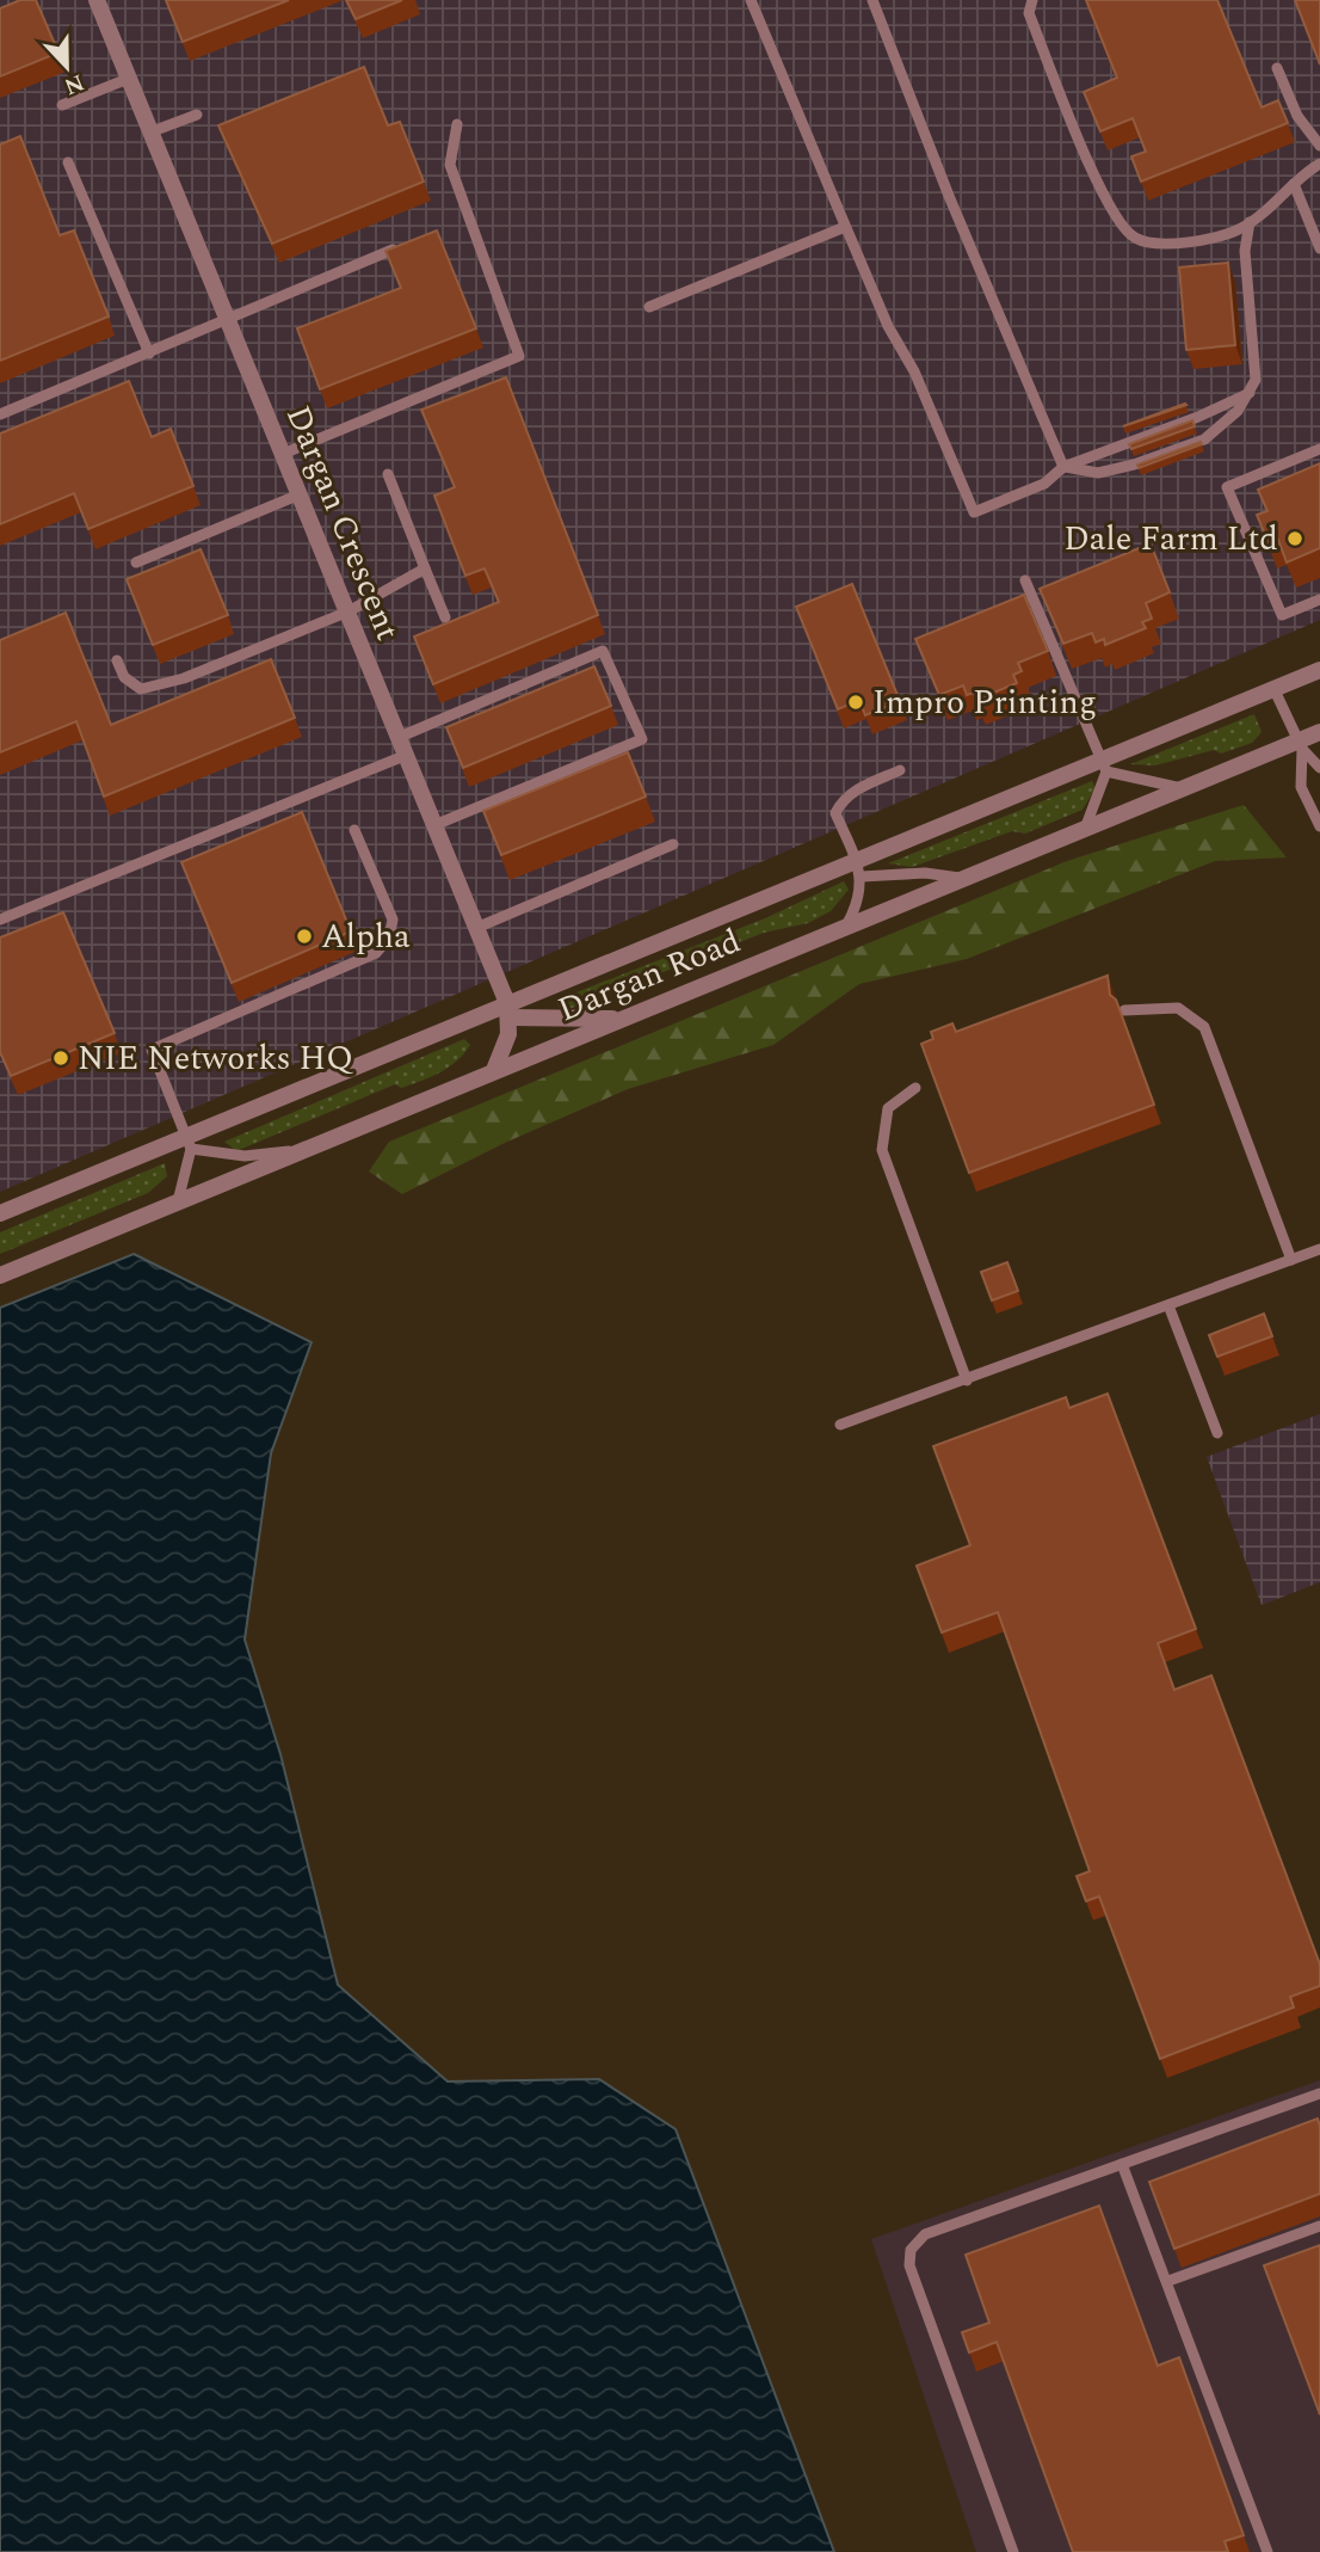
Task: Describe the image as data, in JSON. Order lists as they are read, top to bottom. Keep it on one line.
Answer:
{"streets":{"street":["Dargan Crescent","Dargan Road"]},"crossings":[["Dargan Crescent","Dargan Road"]],"places":["Dale Farm Ltd","Impro Printing","Alpha","NIE Networks HQ"],"north":"bottom"}
